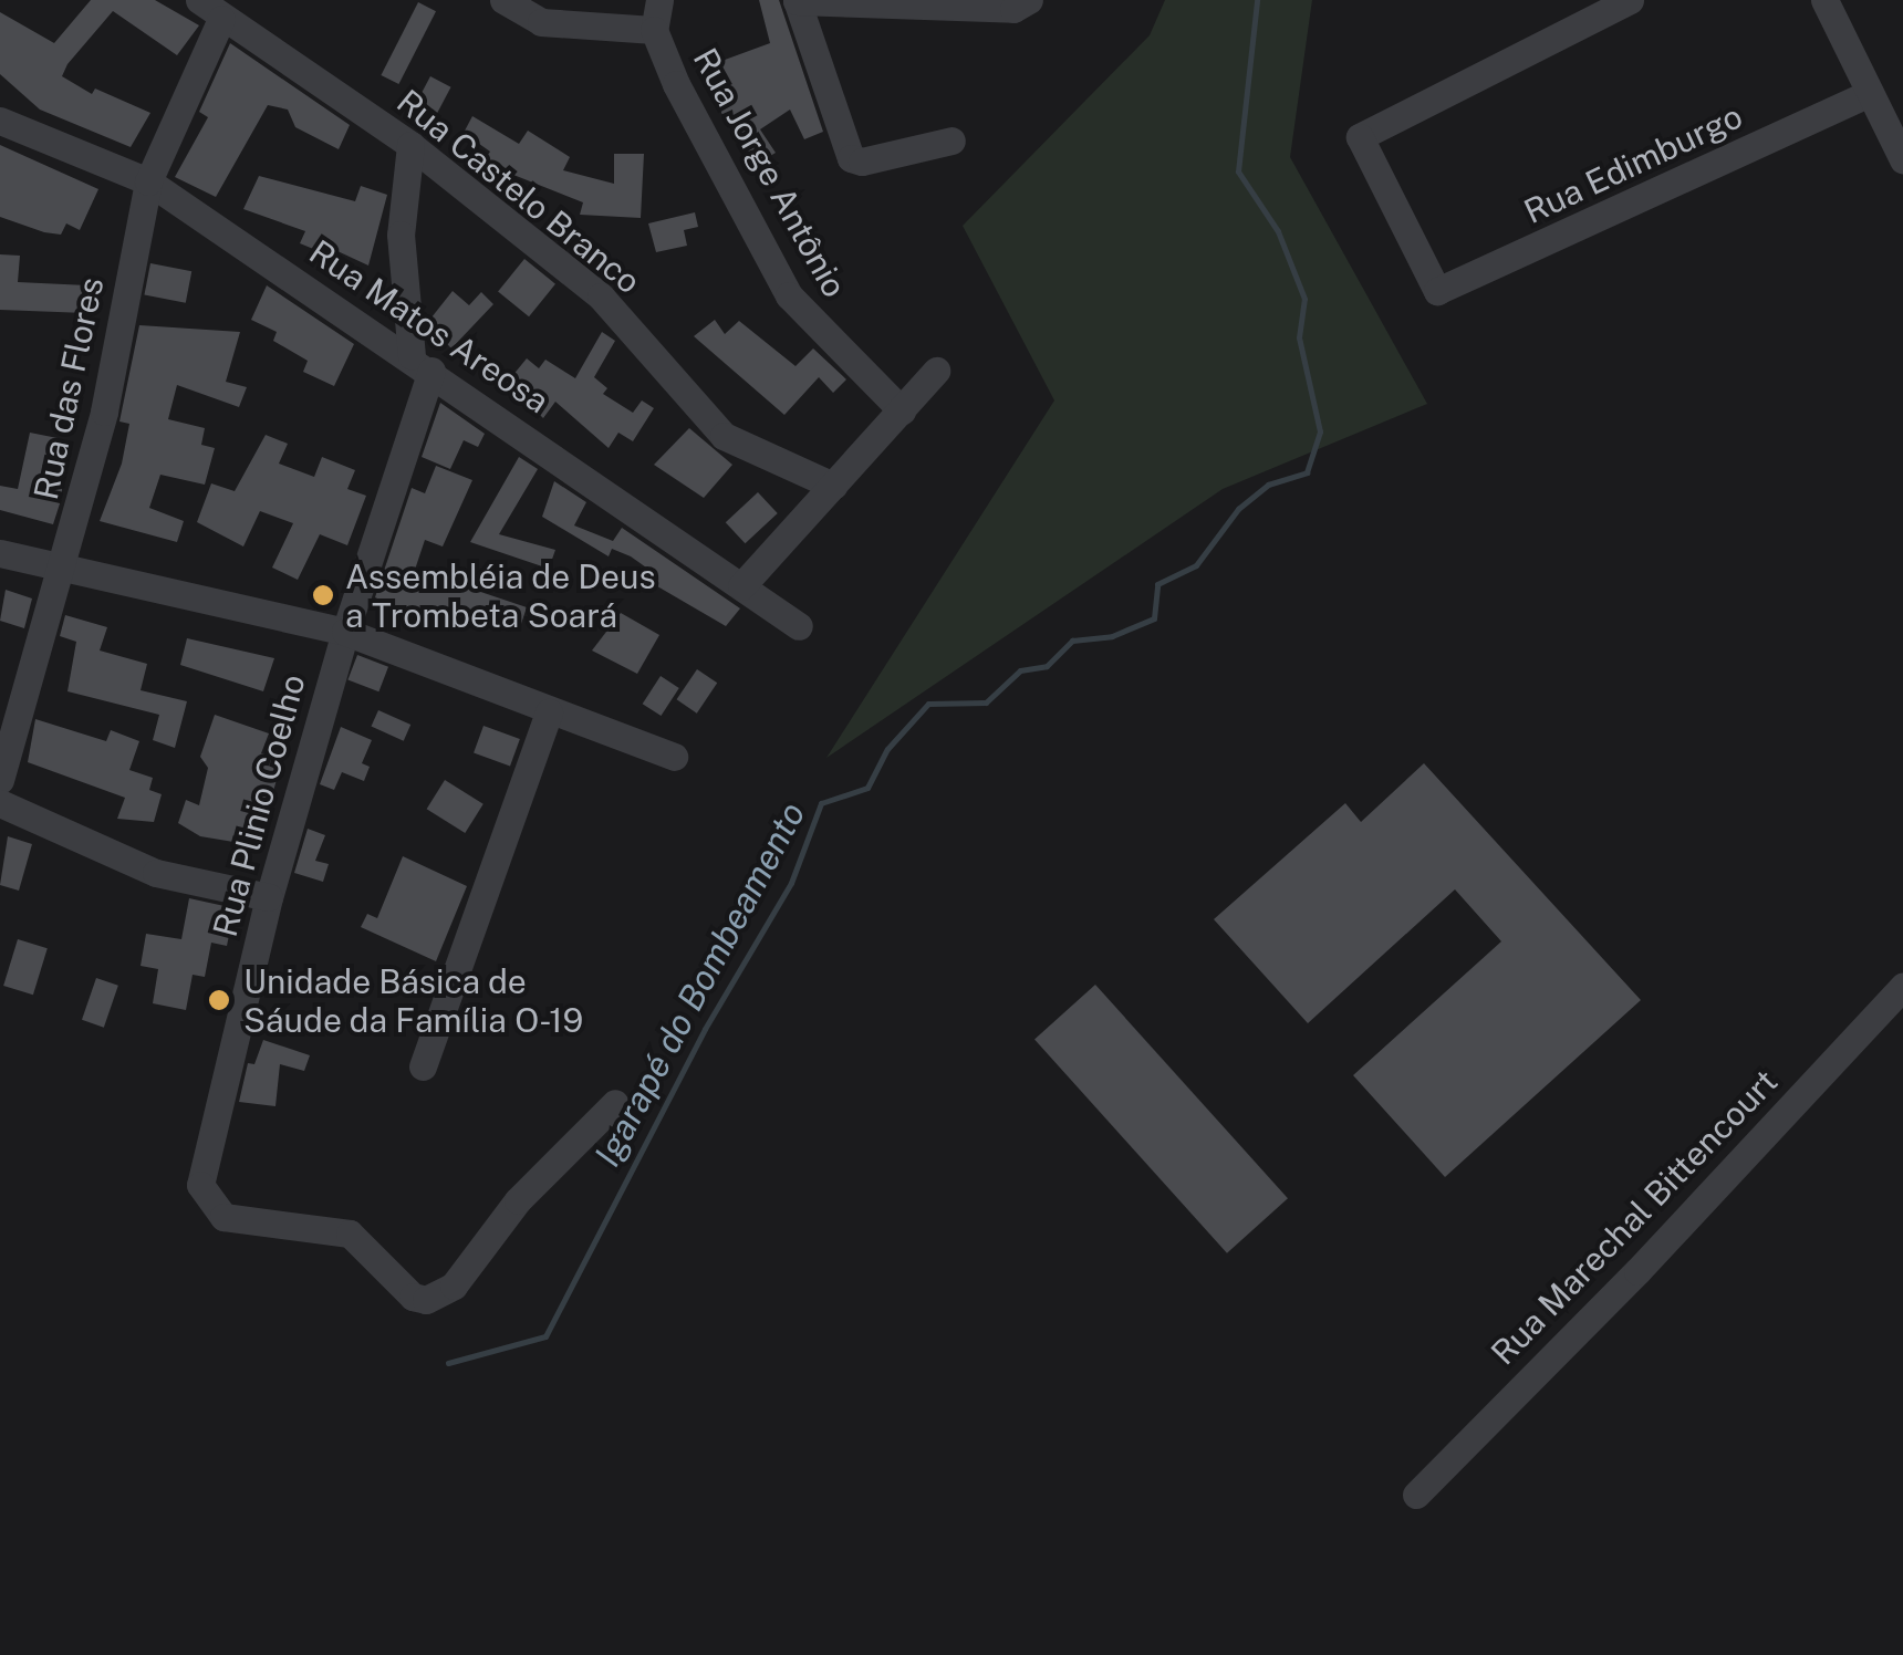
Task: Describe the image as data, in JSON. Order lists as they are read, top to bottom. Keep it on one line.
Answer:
{"streets":{"street":["Rua Edimburgo","Rua Jorge Antônio","Rua Castelo Branco","Rua Matos Areosa","Rua das Flores","Rua Plinio Coelho","Rua Marechal Bittencourt"]},"crossings":[["Rua Castelo Branco","Rua das Flores"],["Rua Matos Areosa","Rua das Flores"],["Rua Matos Areosa","Rua Plinio Coelho"]],"water":["Igarapé do Bombeamento"],"places":["Assembléia de Deus a Trombeta Soará","Unidade Básica de Sáude da Família O-19"]}
